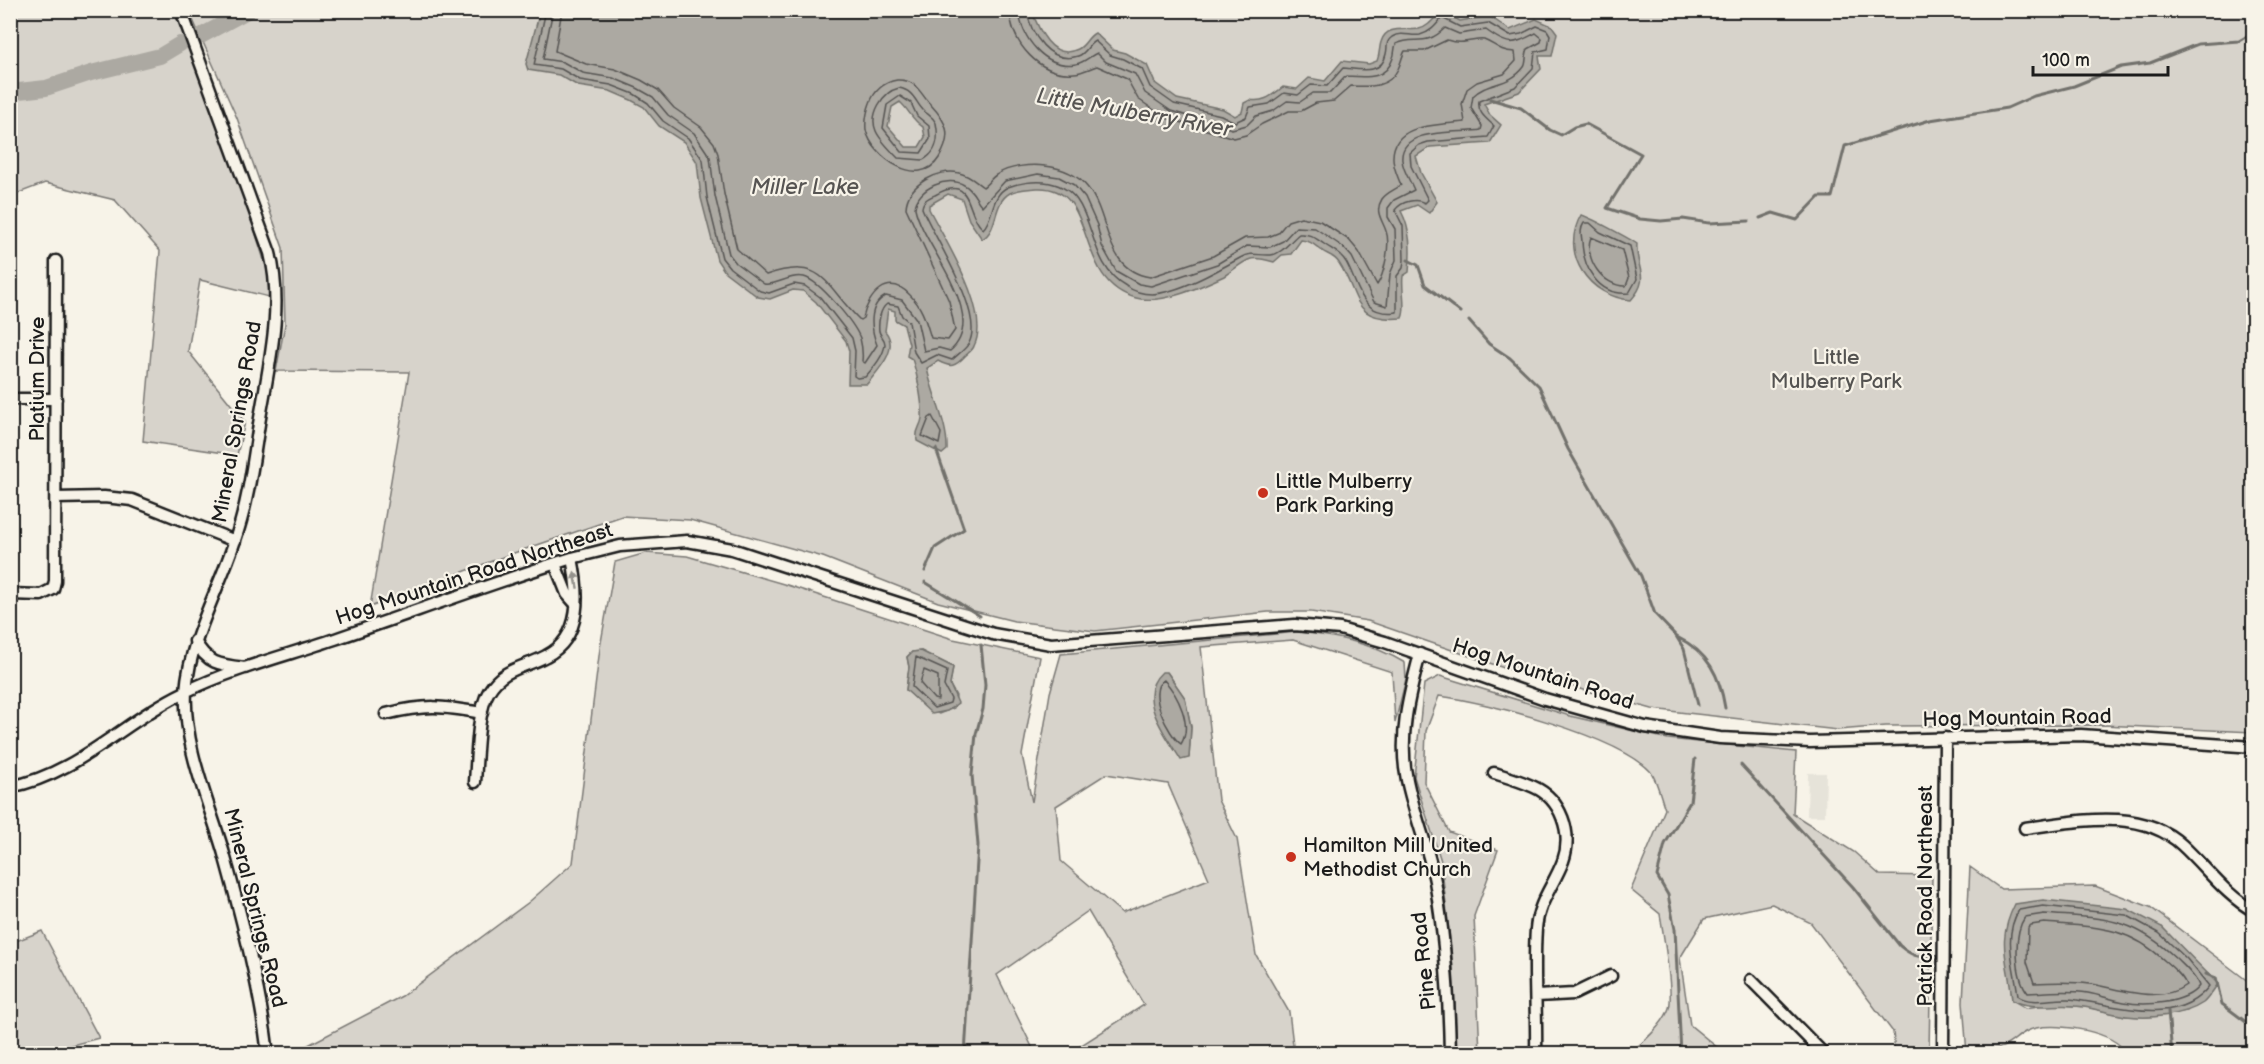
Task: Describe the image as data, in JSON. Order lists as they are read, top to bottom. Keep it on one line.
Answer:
{"streets":{"street":["Platium Drive","Mineral Springs Road","Hog Mountain Road Northeast","Hog Mountain Road","Patrick Road Northeast","Pine Road"]},"crossings":[["Mineral Springs Road","Hog Mountain Road Northeast"],["Hog Mountain Road Northeast","Hog Mountain Road"],["Hog Mountain Road","Patrick Road Northeast"],["Hog Mountain Road","Pine Road"]],"water":["Little Mulberry River","Miller Lake"],"parks":["Little Mulberry Park"],"places":["Little Mulberry Park Parking","Hamilton Mill United Methodist Church"],"scale_bar":"100 m"}
